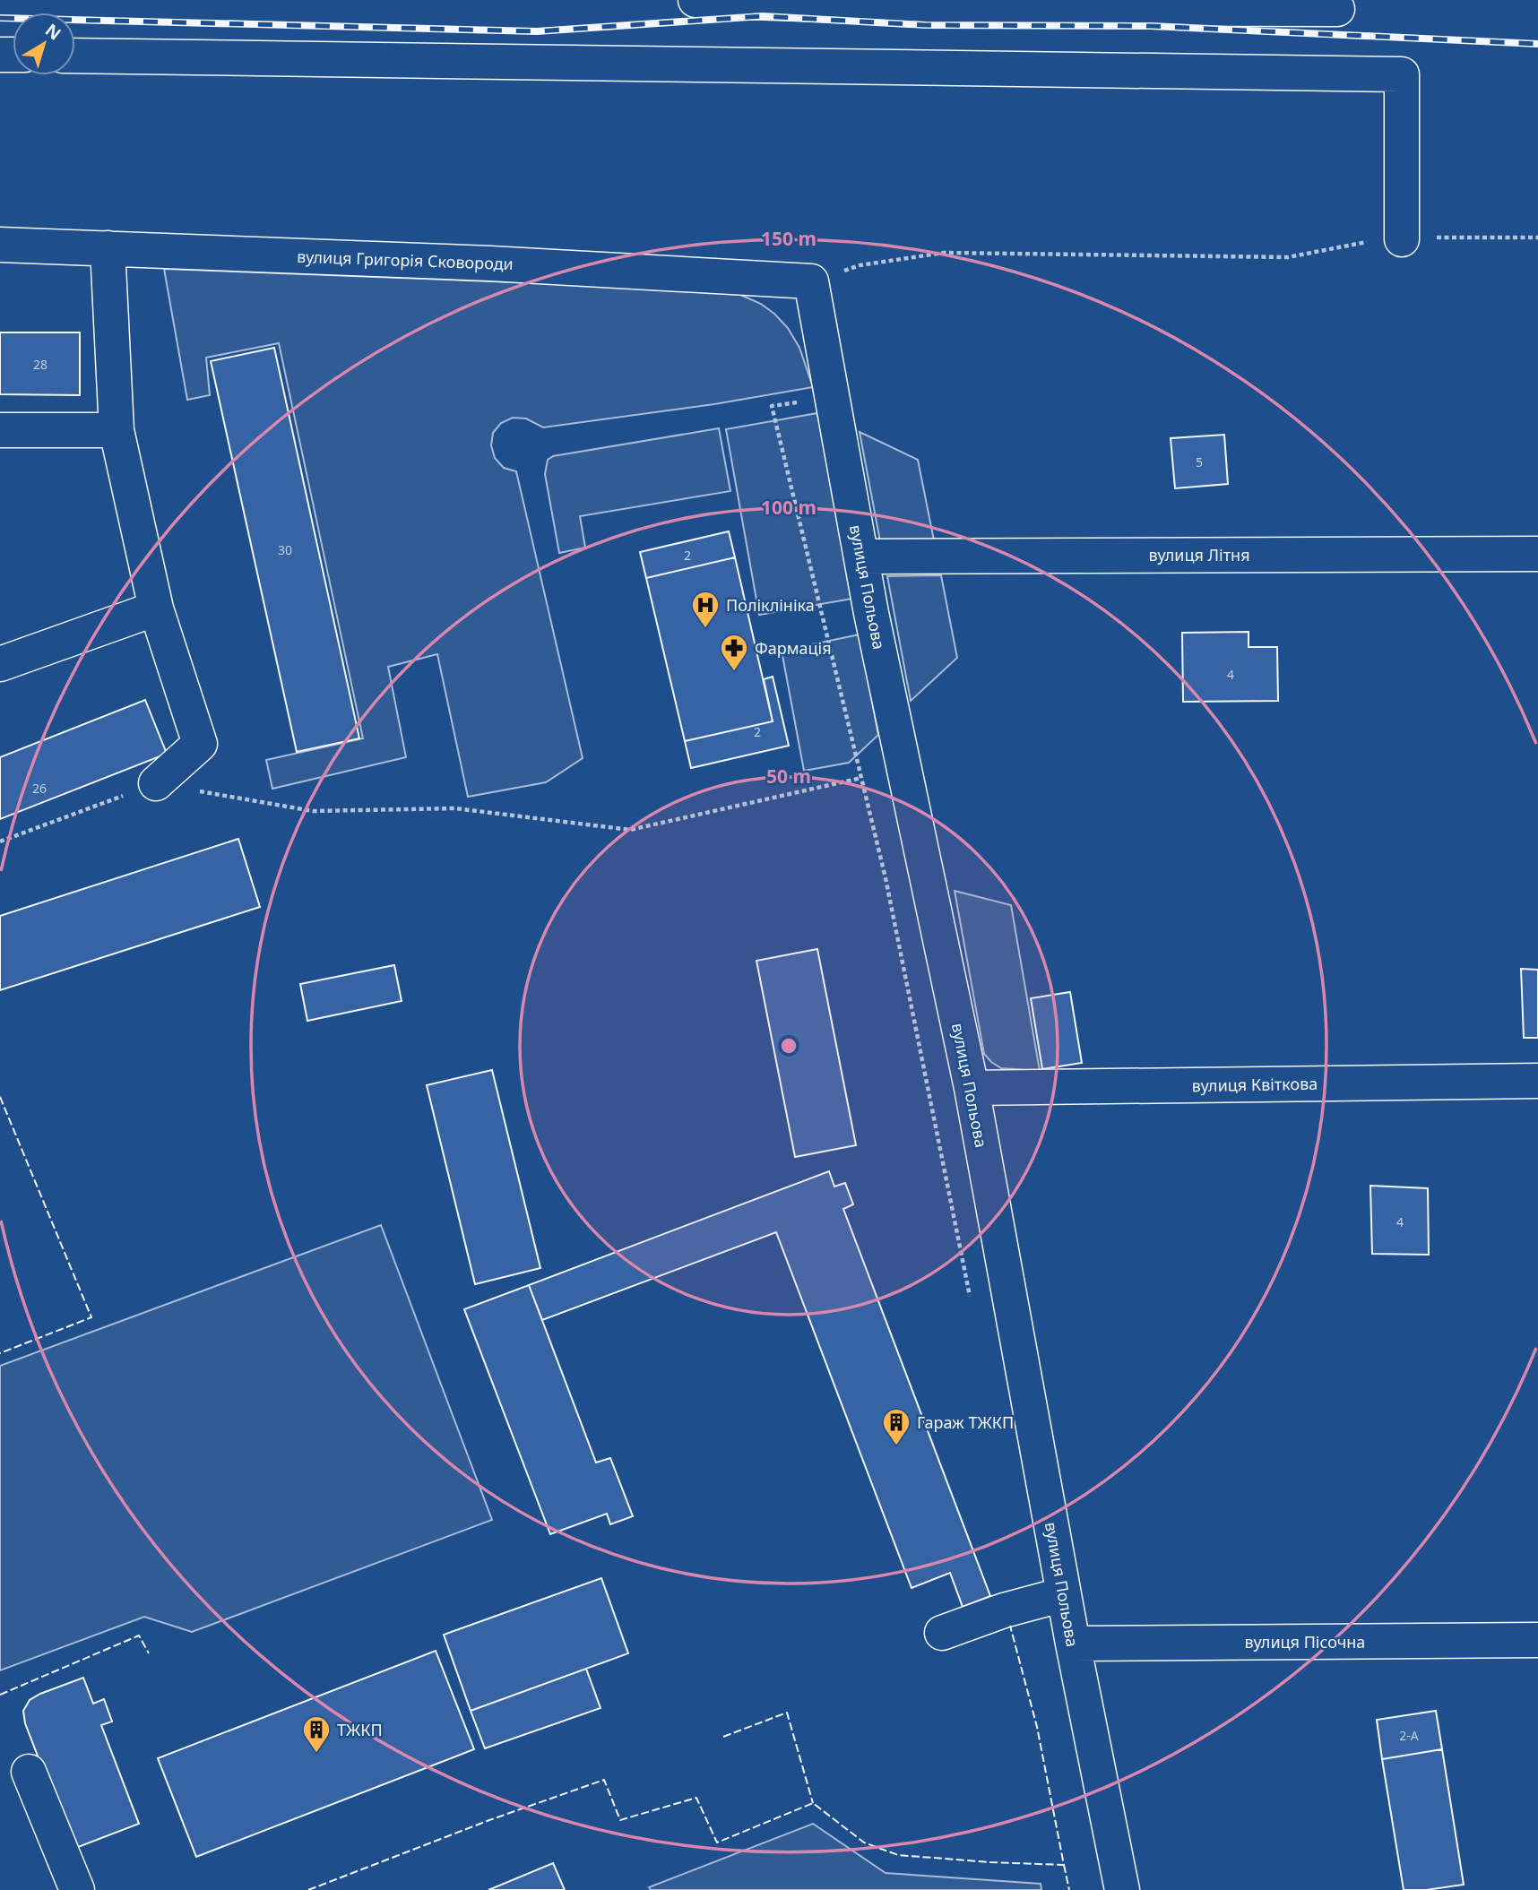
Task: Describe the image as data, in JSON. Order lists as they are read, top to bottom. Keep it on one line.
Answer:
{"streets":{"street":["вулиця Григорія Сковороди","вулиця Літня","вулиця Польова","вулиця Квіткова","вулиця Пісочна"]},"crossings":[["вулиця Григорія Сковороди","вулиця Польова"],["вулиця Літня","вулиця Польова"],["вулиця Польова","вулиця Квіткова"],["вулиця Польова","вулиця Пісочна"]],"places":{"hospital":["Поліклініка"],"pharmacy":["Фармація"],"building":["Гараж ТЖКП","ТЖКП"]},"house_numbers":["28","5","30","2","4","2","26","4","2-А"],"north":"top right","rings":["150 m","100 m","50 m"]}
